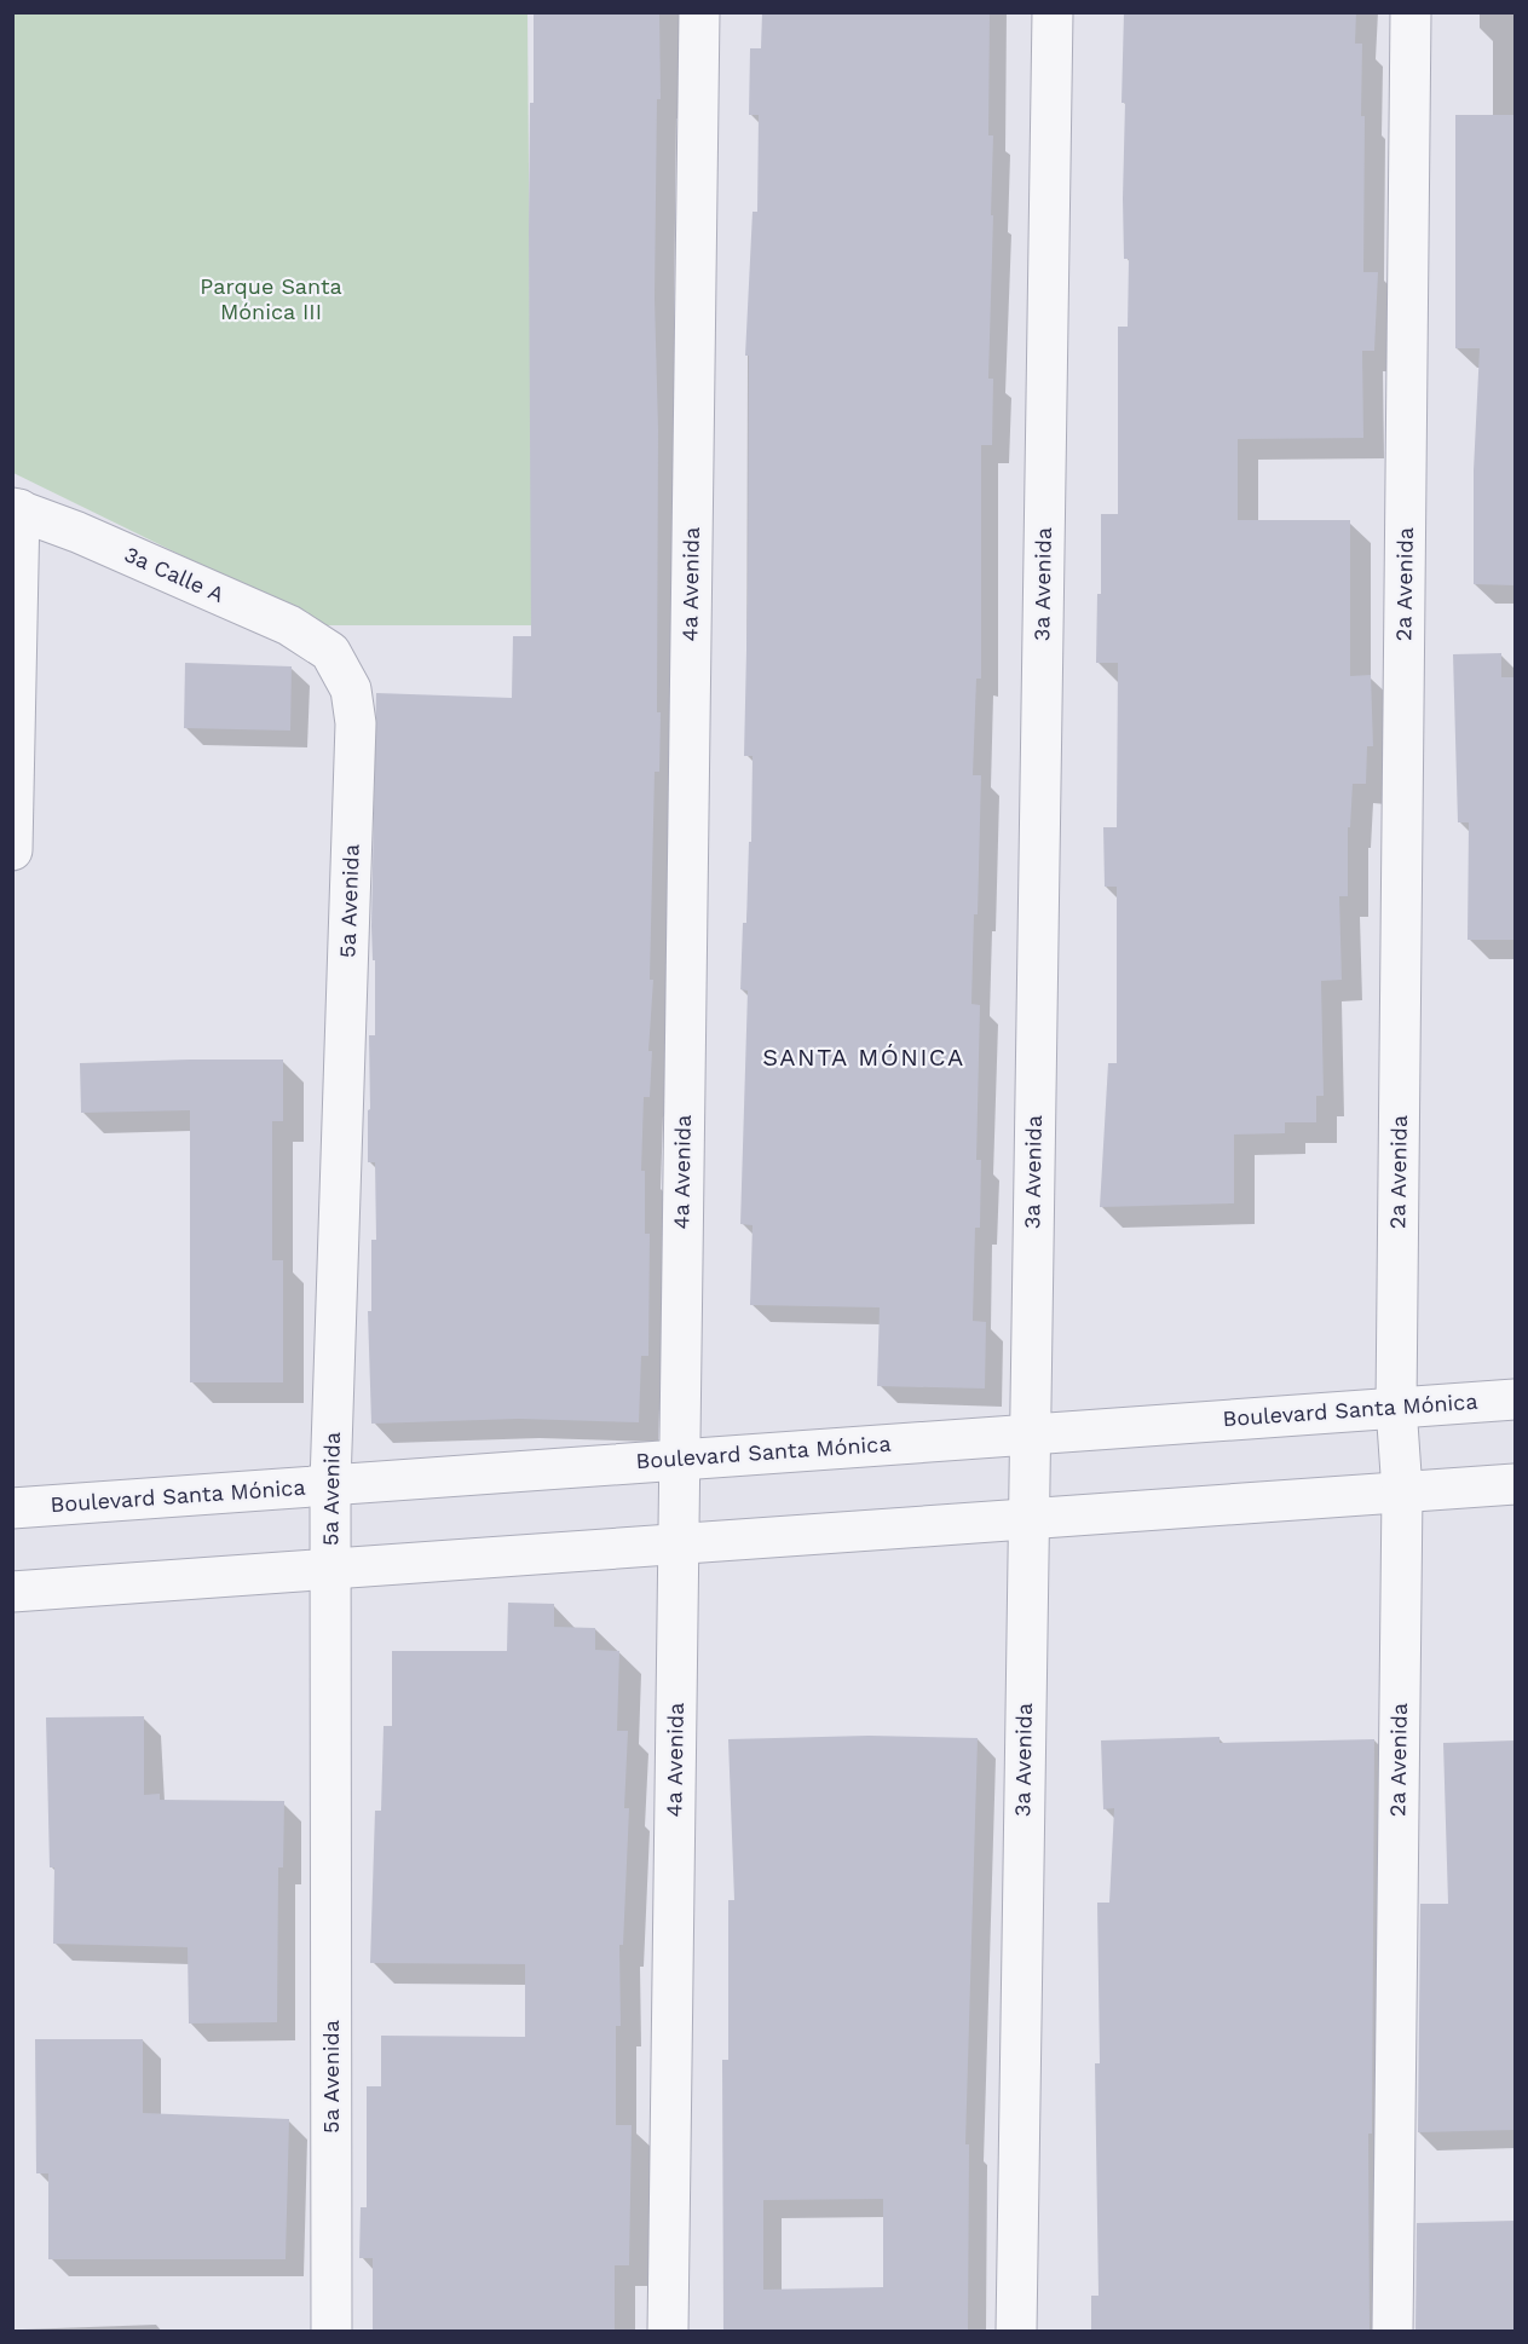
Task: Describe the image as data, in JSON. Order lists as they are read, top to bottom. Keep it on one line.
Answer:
{"streets":{"street":["3a Calle A","4a Avenida","3a Avenida","2a Avenida","5a Avenida","Boulevard Santa Mónica"]},"crossings":[["3a Calle A","5a Avenida"],["4a Avenida","Boulevard Santa Mónica"],["3a Avenida","Boulevard Santa Mónica"],["2a Avenida","Boulevard Santa Mónica"],["5a Avenida","Boulevard Santa Mónica"]],"districts":["SANTA MÓNICA"],"parks":["Parque Santa Mónica III"]}
